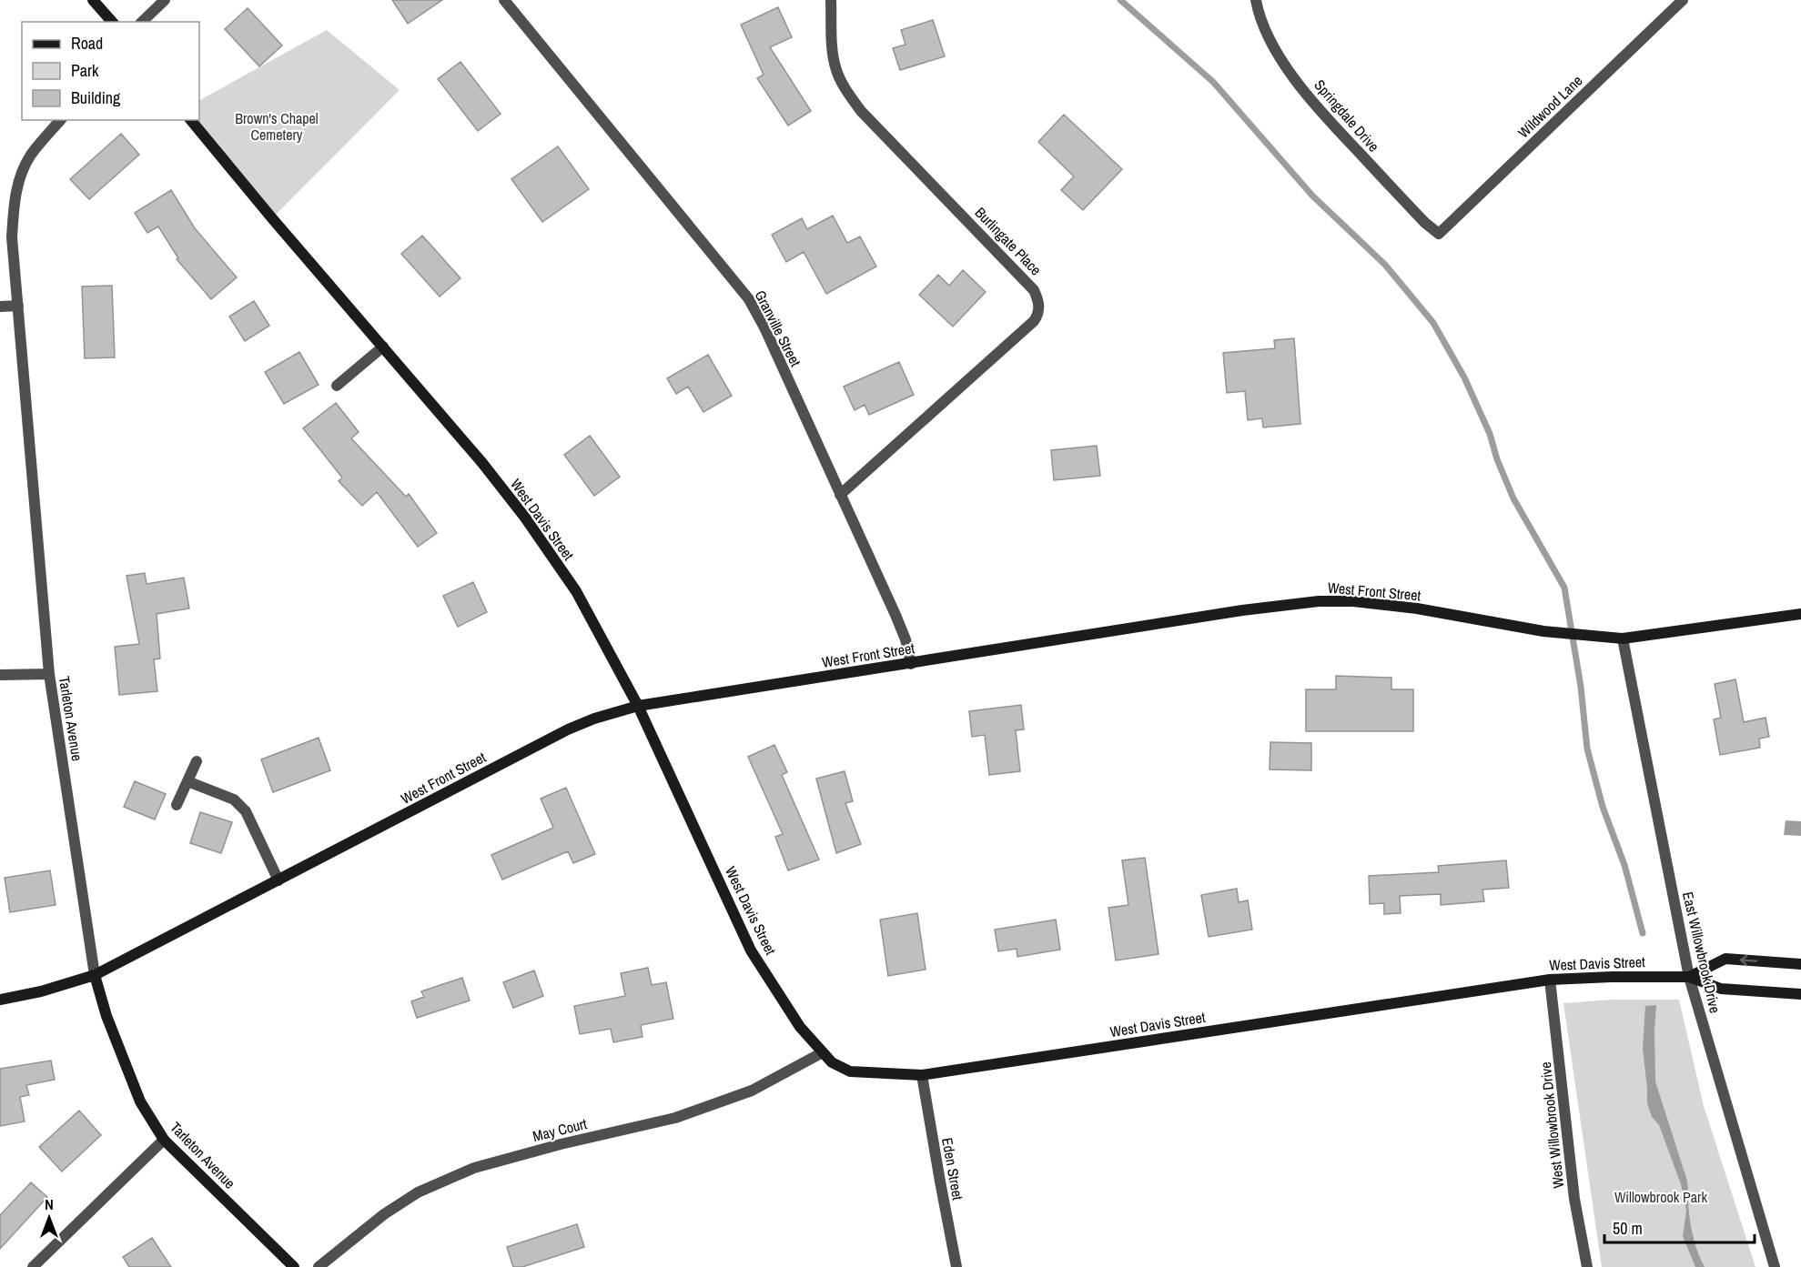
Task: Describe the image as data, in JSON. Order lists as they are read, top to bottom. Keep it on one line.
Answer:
{"streets":{"street":["Wildwood Lane","Springdale Drive","Burlingate Place","Granville Street","West Davis Street","West Front Street","Tarleton Avenue","East Willowbrook Drive","West Willowbrook Drive","May Court","Eden Street"]},"crossings":[["Wildwood Lane","Springdale Drive"],["Burlingate Place","Granville Street"],["Granville Street","West Front Street"],["West Davis Street","West Front Street"],["West Davis Street","East Willowbrook Drive"],["West Davis Street","West Willowbrook Drive"],["West Davis Street","May Court"],["West Davis Street","Eden Street"],["West Front Street","Tarleton Avenue"],["West Front Street","East Willowbrook Drive"]],"parks":["Brown's Chapel Cemetery","Willowbrook Park"],"legend":["Road","Park","Building"],"scale_bar":"50 m","north":"top"}
